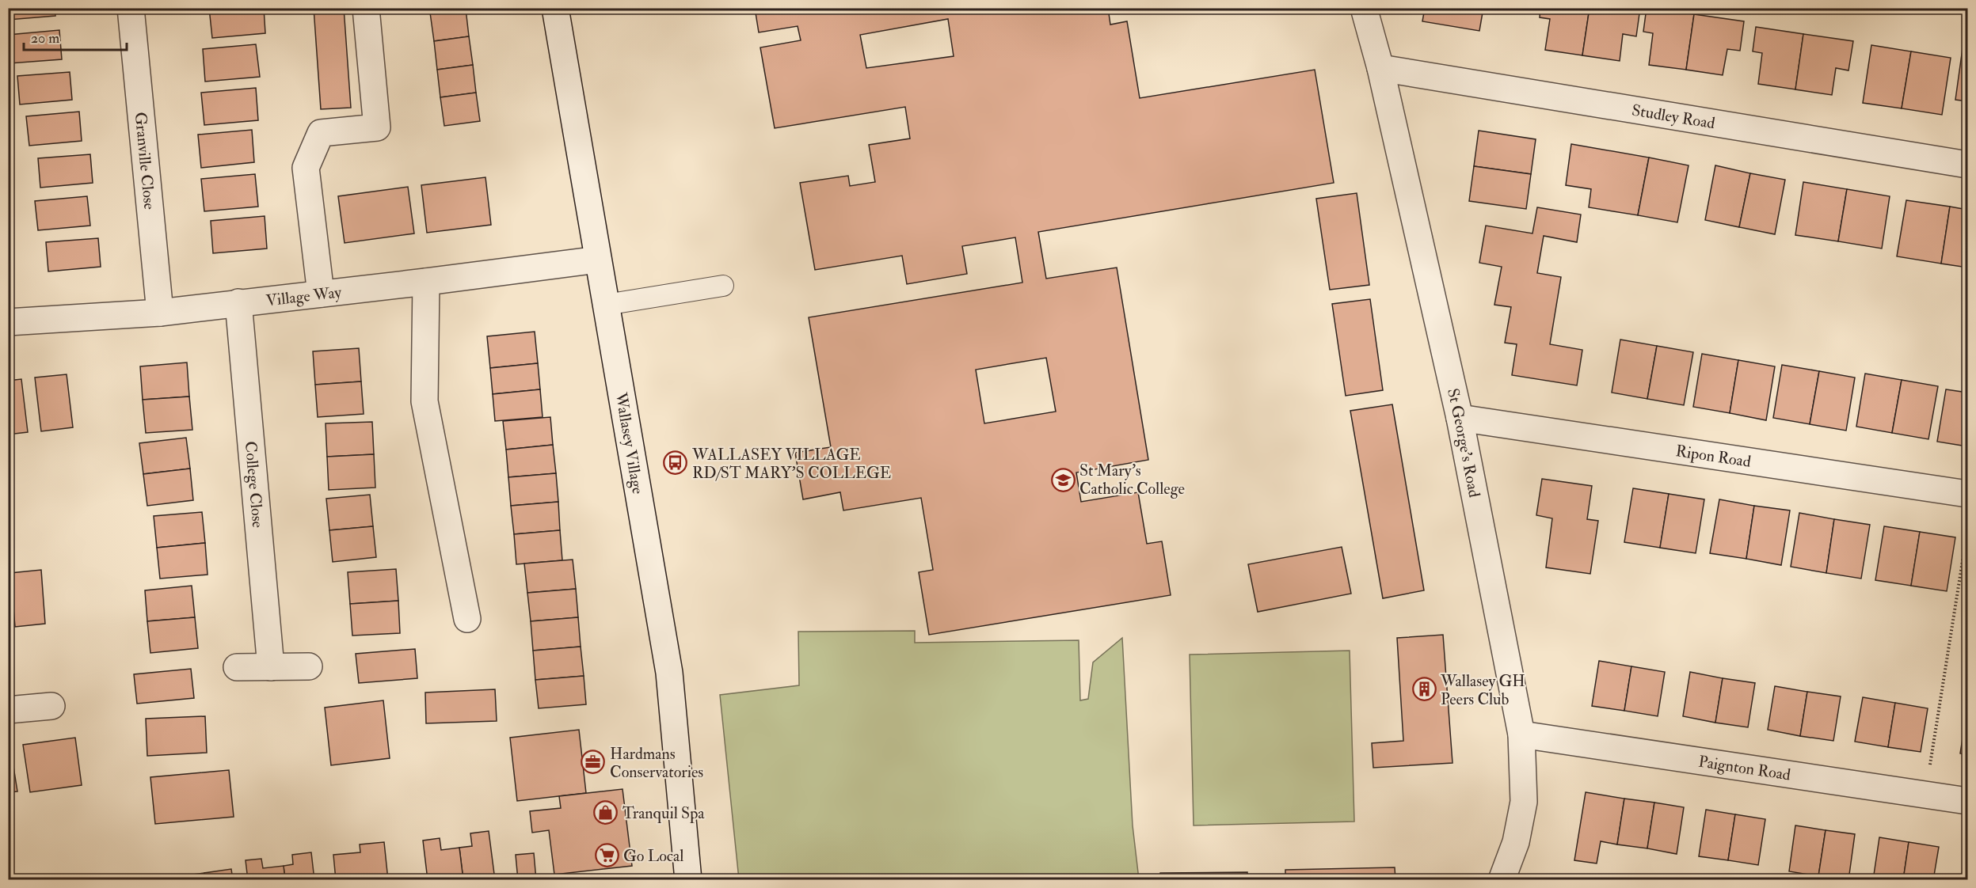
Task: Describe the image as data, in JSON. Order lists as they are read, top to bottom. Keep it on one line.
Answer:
{"streets":{"street":["Studley Road","Granville Close","Village Way","St George's Road","Wallasey Village","Ripon Road","College Close","Paignton Road"]},"crossings":[["Studley Road","St George's Road"],["Granville Close","Village Way"],["Village Way","Wallasey Village"],["Village Way","College Close"],["St George's Road","Ripon Road"],["St George's Road","Paignton Road"]],"places":{"bus stop":["WALLASEY VILLAGE RD/ST MARY'S COLLEGE"],"school or university":["St Mary's Catholic College"],"building":["Wallasey GH Peers Club"],"office":["Hardmans Conservatories"],"shop":["Tranquil Spa"],"supermarket":["Go Local"]},"scale_bar":"20 m"}
